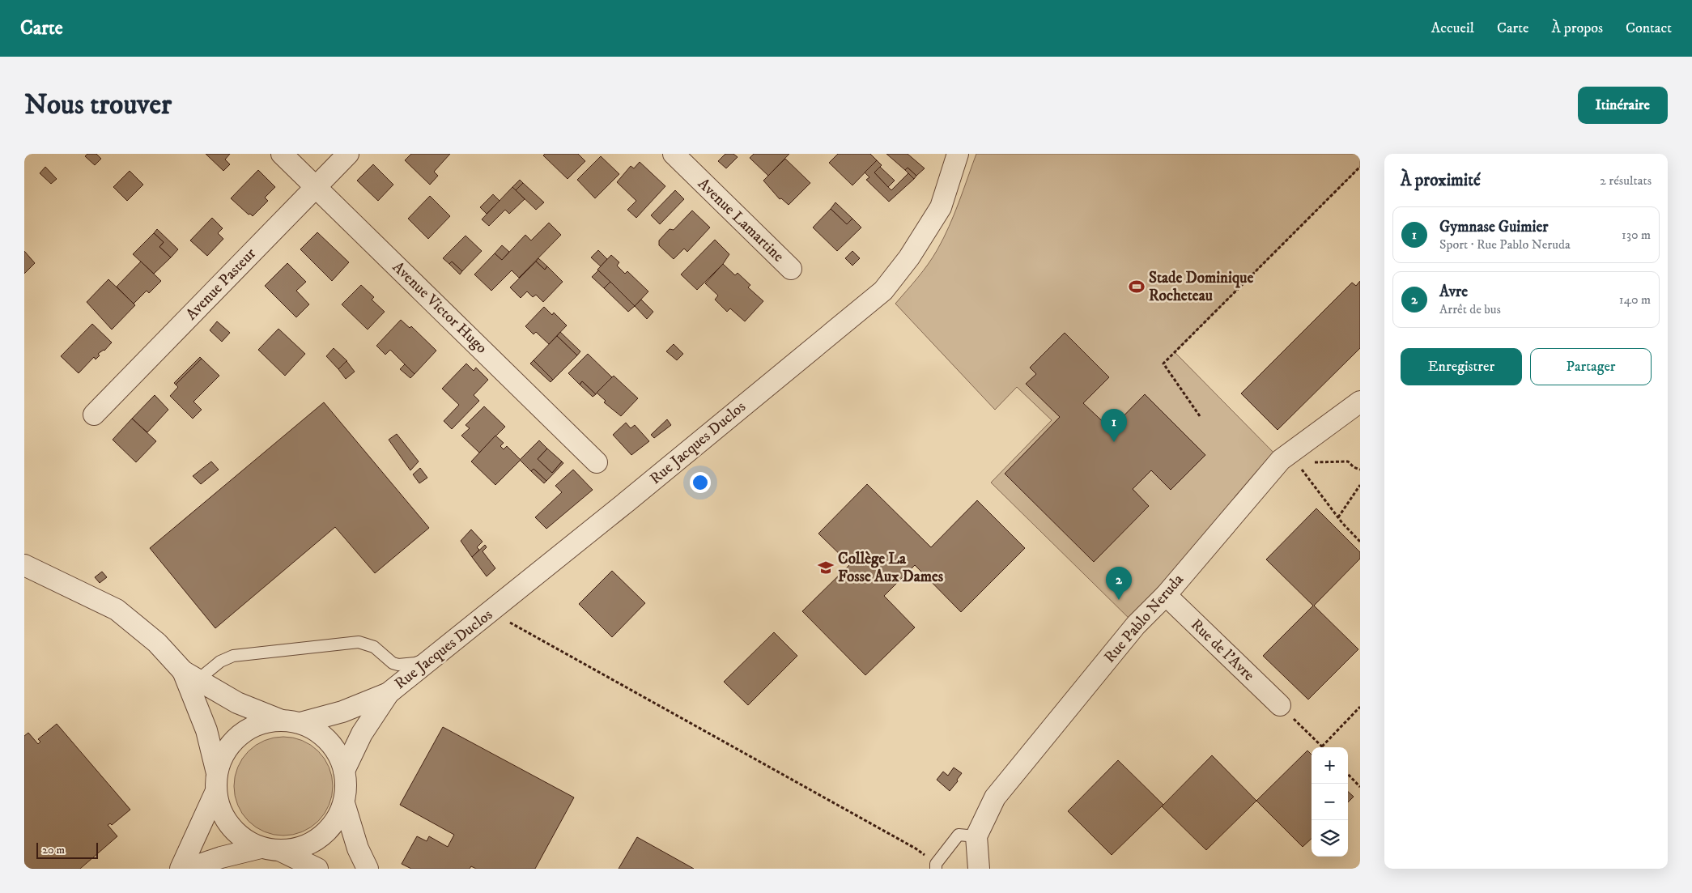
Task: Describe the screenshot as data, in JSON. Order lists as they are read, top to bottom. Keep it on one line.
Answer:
{"streets":{"street":["Avenue Lamartine","Avenue Pasteur","Avenue Victor Hugo","Rue Jacques Duclos","Rue Pablo Neruda","Rue de l'Avre"]},"crossings":[["Avenue Pasteur","Avenue Victor Hugo"],["Rue Pablo Neruda","Rue de l'Avre"]],"places":{"sports":["Stade Dominique Rocheteau"],"school or university":["Collège La Fosse Aux Dames"]},"scale_bar":"20 m","page":{"header":"Carte","nav":["Accueil","Carte","À propos","Contact"],"buttons":["Itinéraire",["Enregistrer","Partager"]],"title":"Nous trouver","heading":["À proximité","2 résultats"],"list":[{"mark":"1","name":"Gymnase Guimier","note":"Sport · Rue Pablo Neruda","value":"130 m"},{"mark":"2","name":"Avre","note":"Arrêt de bus","value":"140 m"}],"pins":["1","2"],"map_buttons":["+","−"],"scale":"20 m"}}
